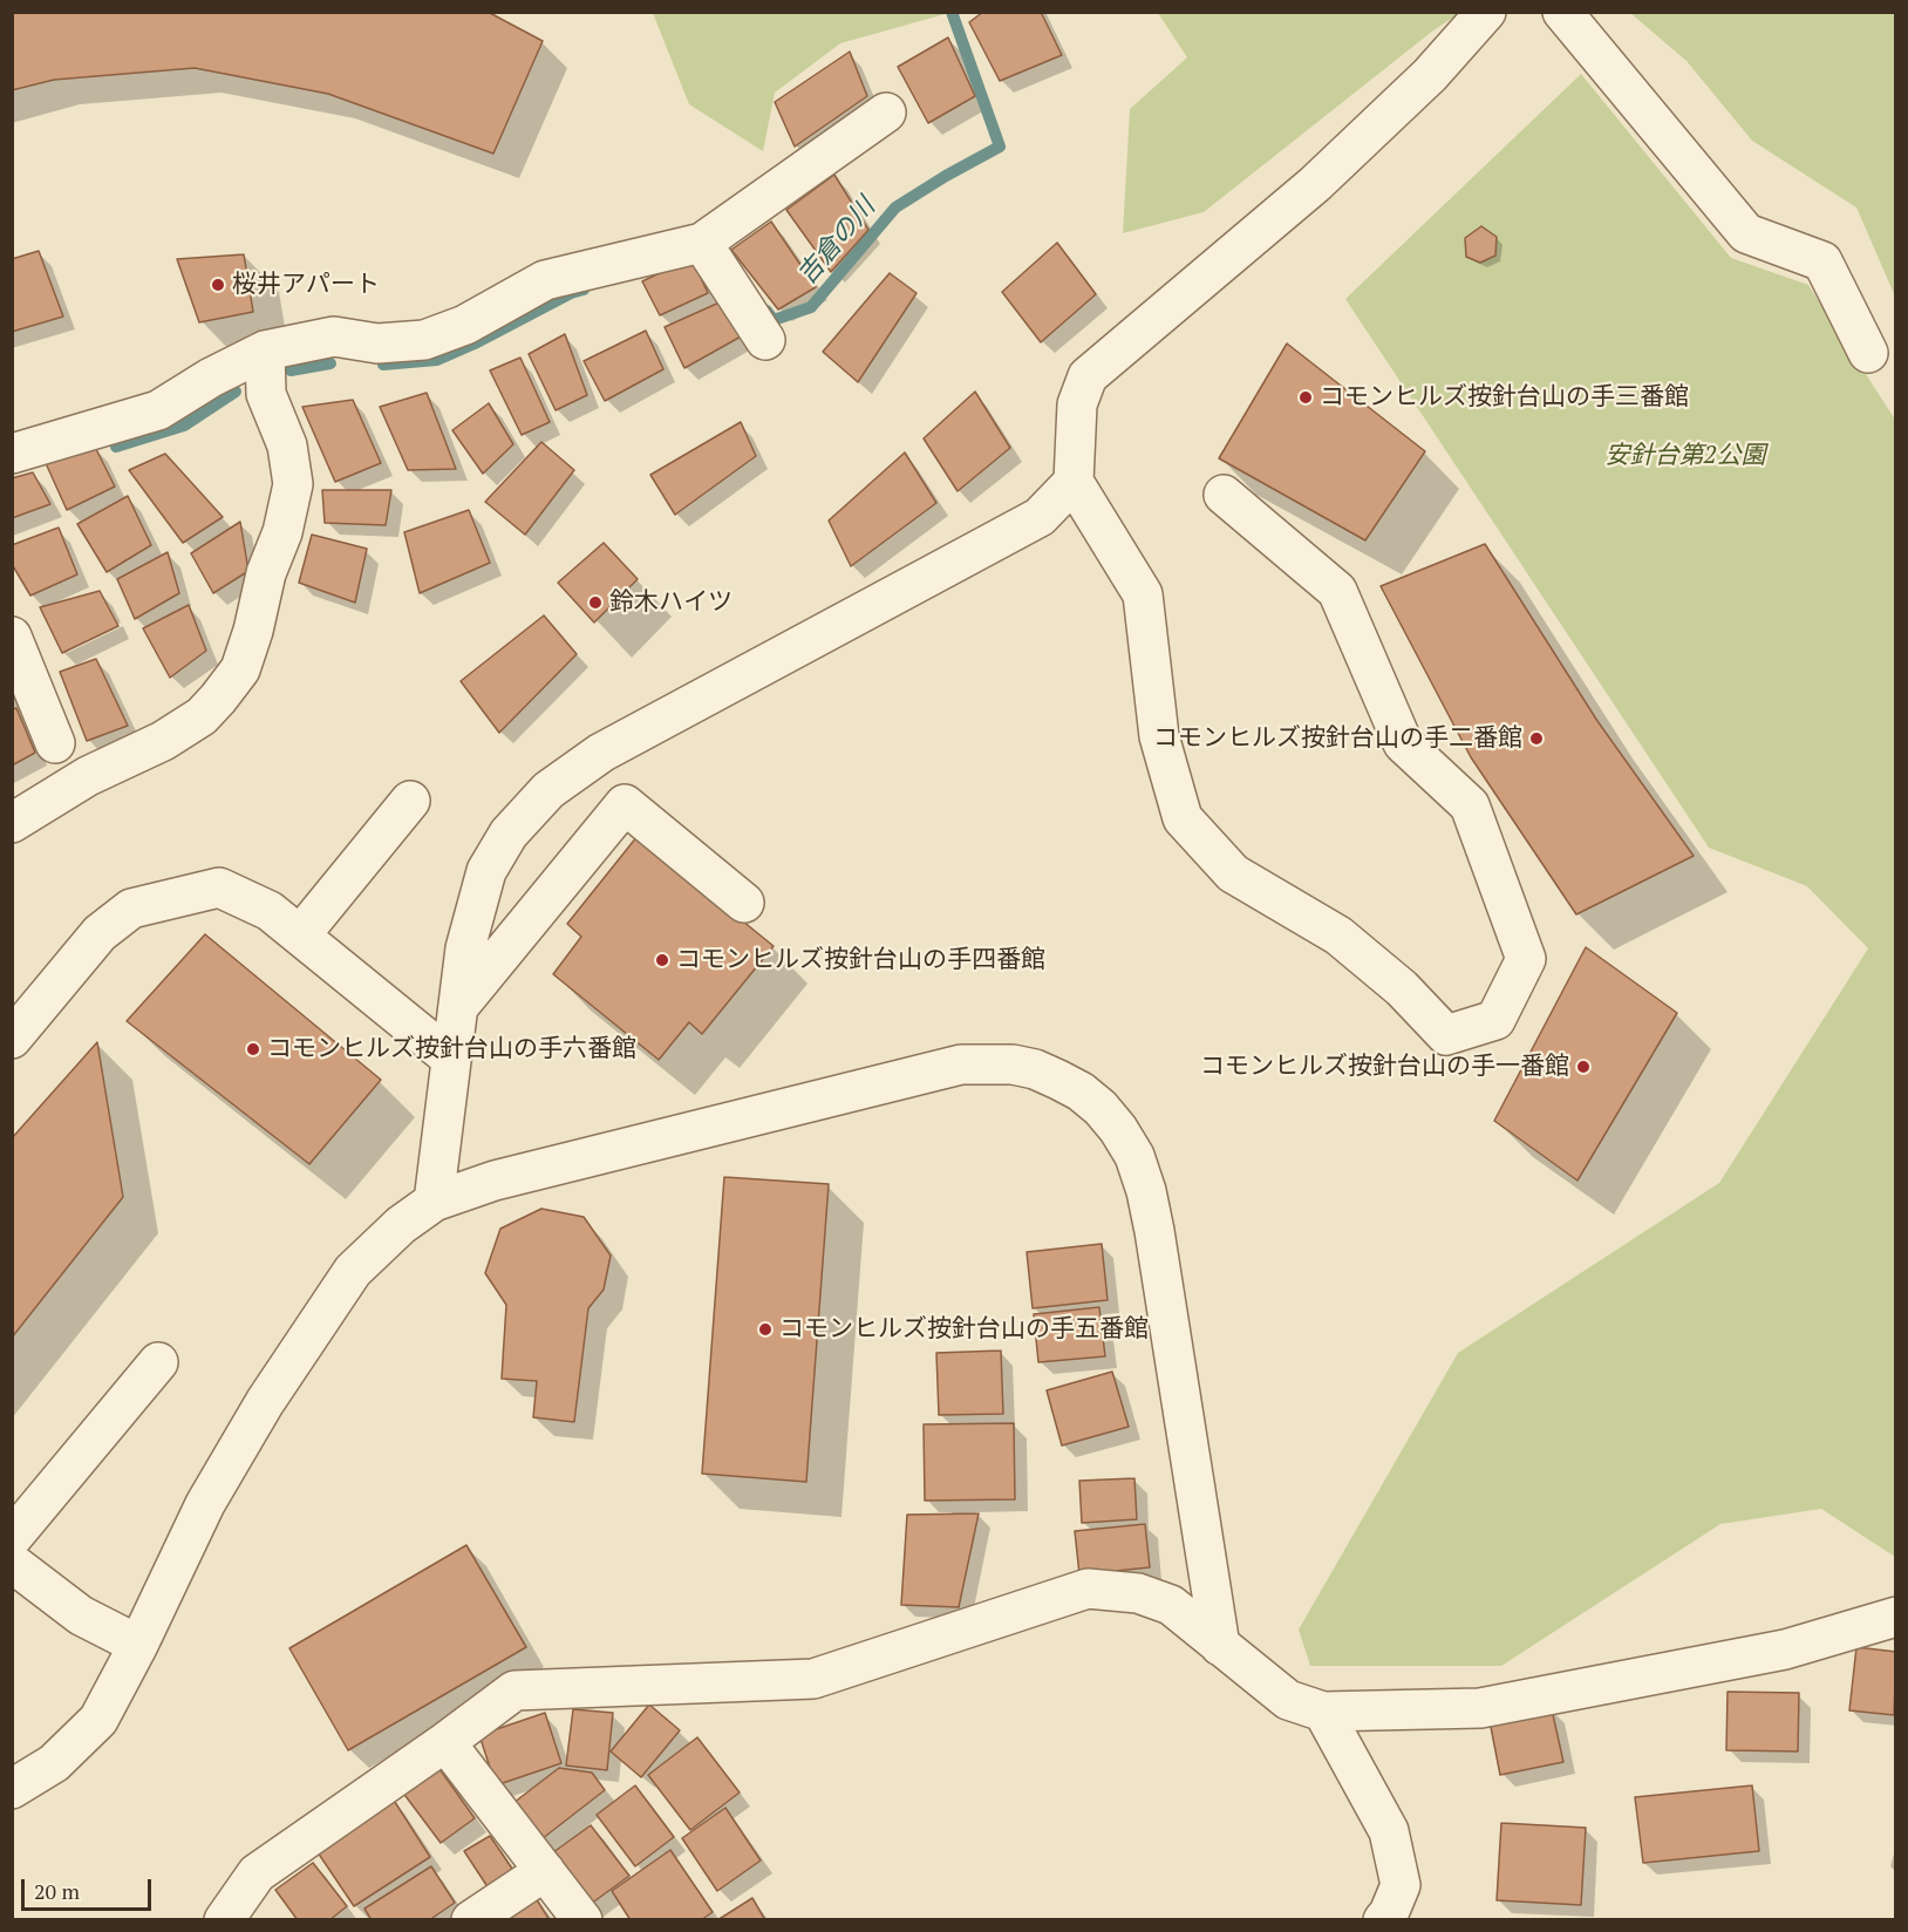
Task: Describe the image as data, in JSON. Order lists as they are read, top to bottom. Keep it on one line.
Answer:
{"water":["吉倉の川"],"parks":["安針台第2公園"],"places":["桜井アパート","コモンヒルズ按針台山の手三番館","鈴木ハイツ","コモンヒルズ按針台山の手二番館","コモンヒルズ按針台山の手四番館","コモンヒルズ按針台山の手六番館","コモンヒルズ按針台山の手一番館","コモンヒルズ按針台山の手五番館"],"scale_bar":"20 m"}
